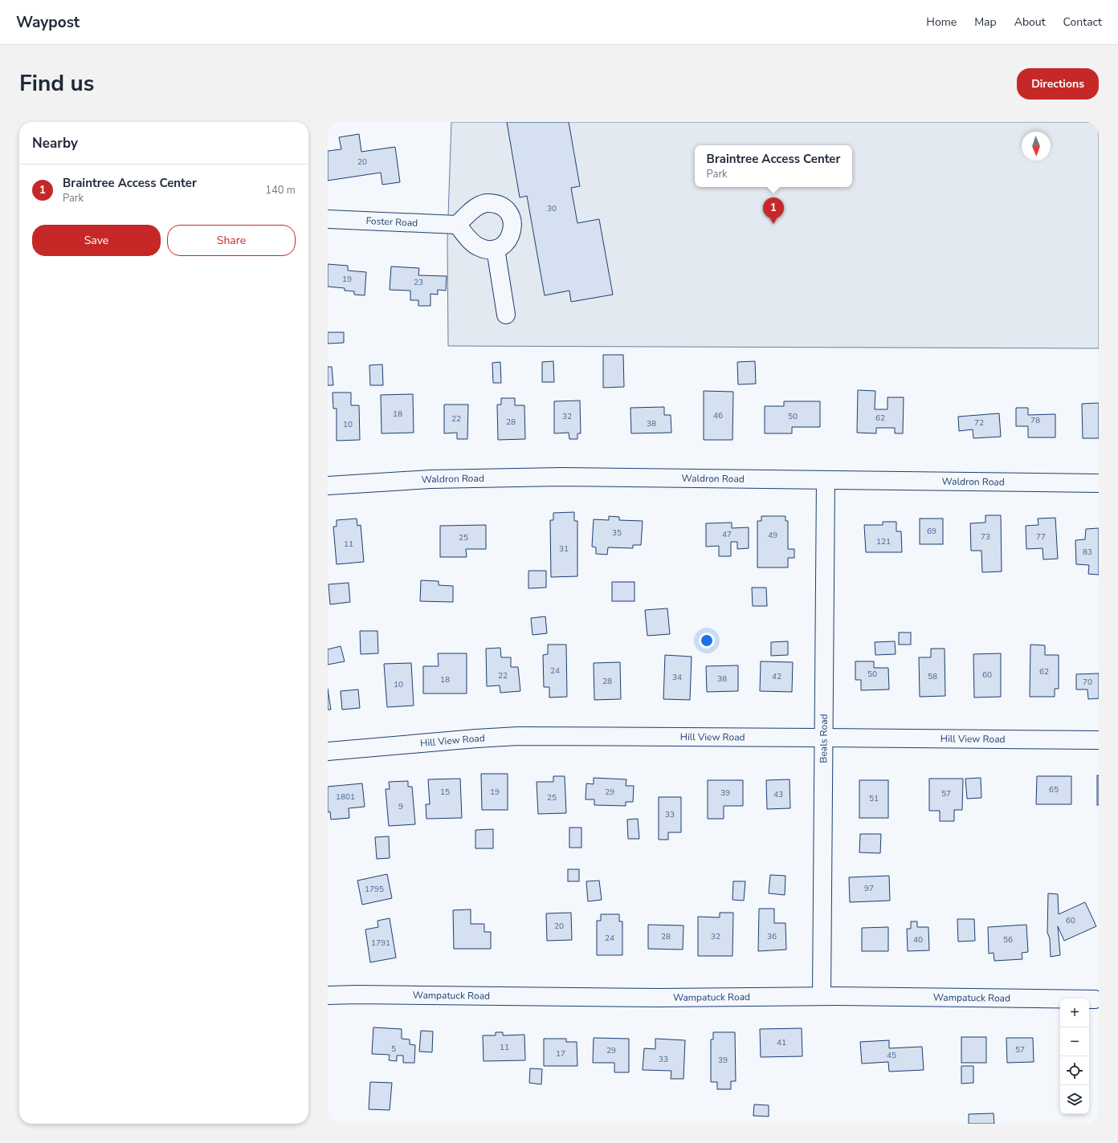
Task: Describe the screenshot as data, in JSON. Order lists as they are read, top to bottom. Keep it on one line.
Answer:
{"streets":{"street":["Foster Road","Waldron Road","Hill View Road","Beals Road","Wampatuck Road"]},"crossings":[["Waldron Road","Beals Road"],["Hill View Road","Beals Road"],["Beals Road","Wampatuck Road"]],"house_numbers":["20","30","19","23","18","46","32","50","62","22","78","28","72","38","10","69","35","47","49","73","77","25","121","11","31","83","24","62","50","60","22","42","58","34","38","18","28","70","10","65","15","19","29","39","57","43","1801","25","51","9","33","97","1795","60","20","28","32","36","24","40","56","1791","41","11","5","57","29","17","45","33","39"],"north":"bottom","page":{"header":"Waypost","nav":["Home","Map","About","Contact"],"title":"Find us","buttons":["Directions",["Save","Share"]],"heading":"Nearby","popup":["Braintree Access Center","Park"],"list":[{"mark":"1","name":"Braintree Access Center","note":"Park","value":"140 m"}],"pins":"1","map_buttons":["+","−"]}}
